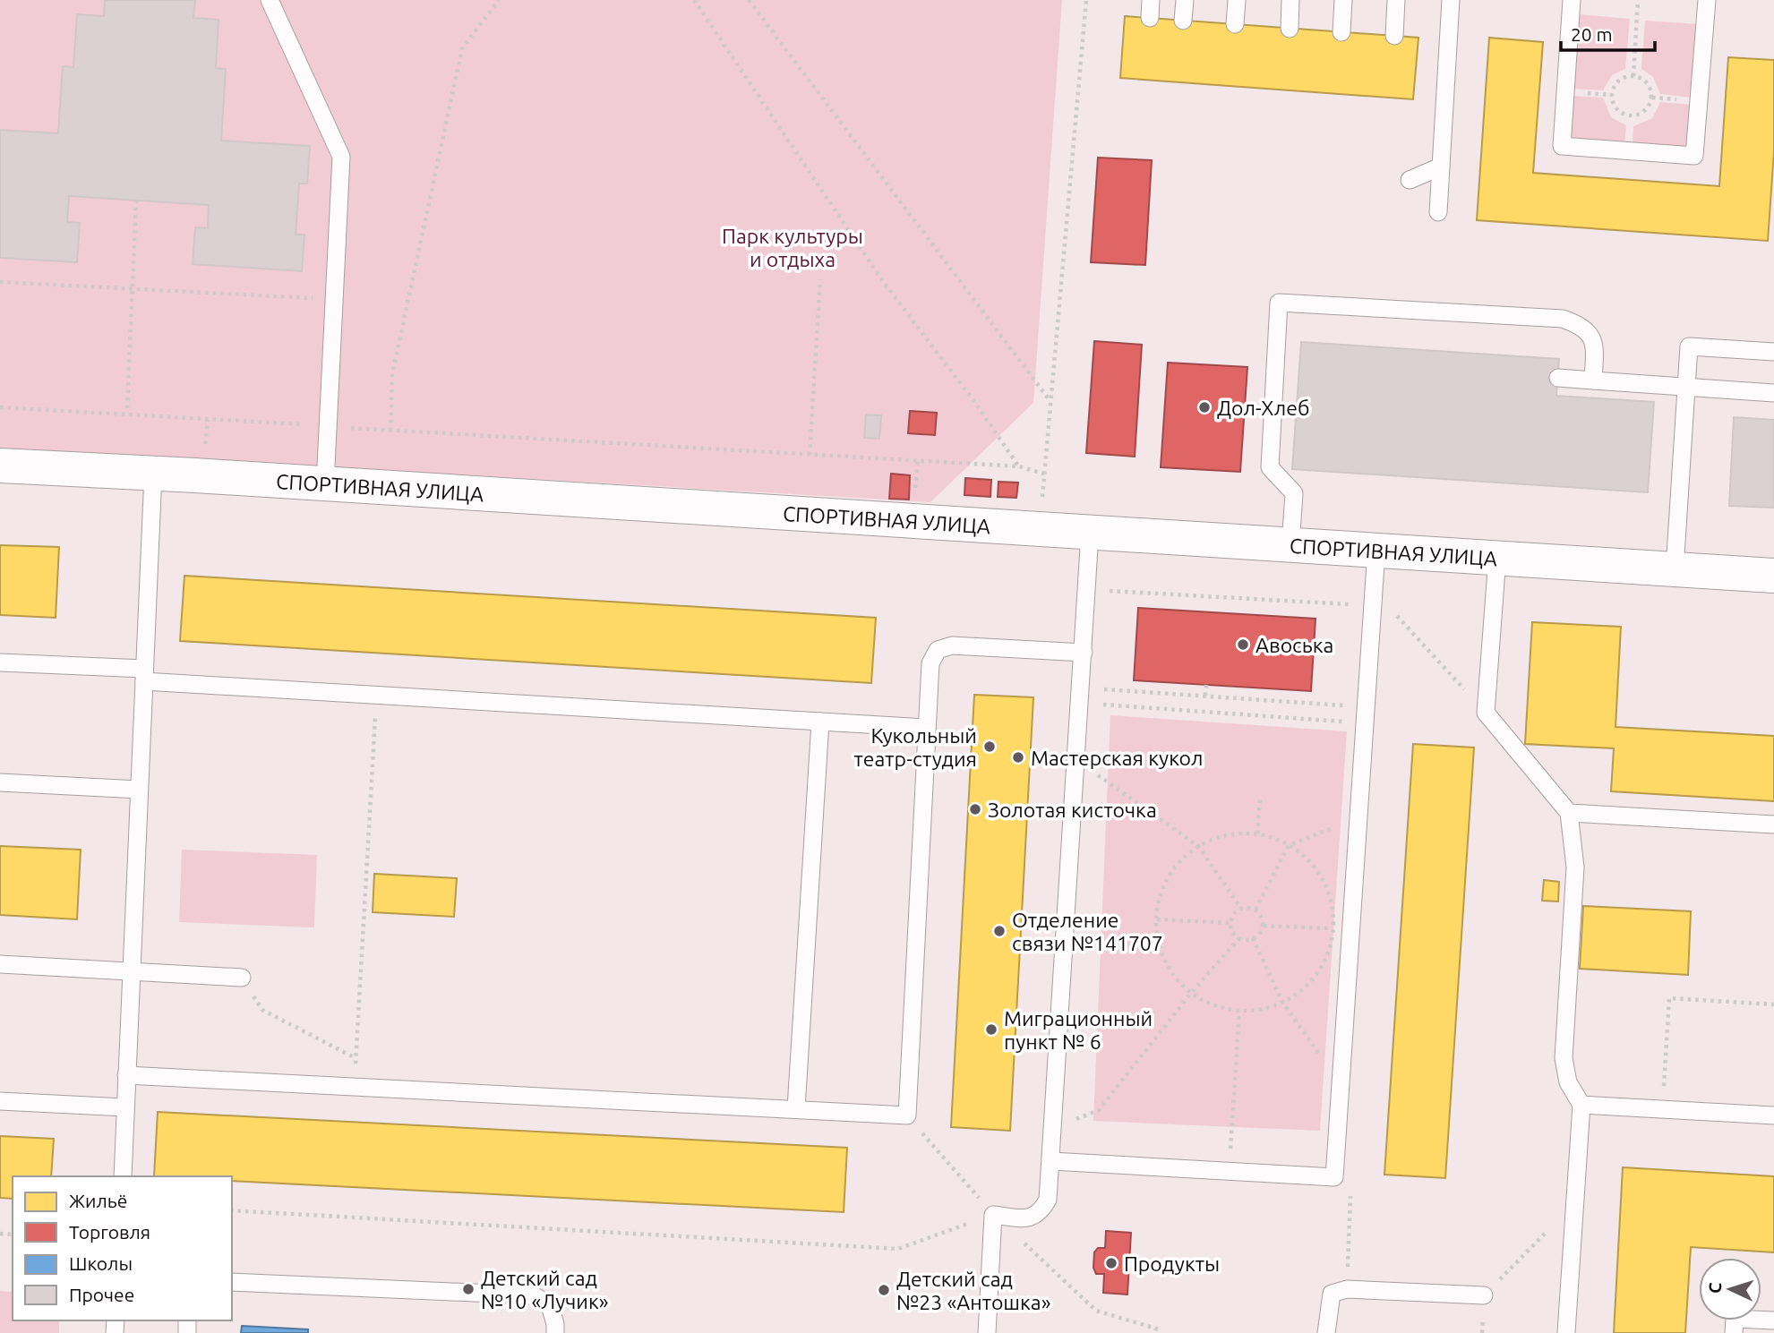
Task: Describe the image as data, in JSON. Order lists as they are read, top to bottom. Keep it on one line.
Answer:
{"streets":{"street":["СПОРТИВНАЯ УЛИЦА"]},"parks":["Парк культуры и отдыха"],"places":["Дол-Хлеб","Авоська","Кукольный театр-студия","Мастерская кукол","Золотая кисточка","Отделение связи №141707","Миграционный пункт № 6","Продукты","Детский сад №10 «Лучик»","Детский сад №23 «Антошка»"],"legend":["Жильё","Торговля","Школы","Прочее"],"scale_bar":"20 m","north":"left"}
